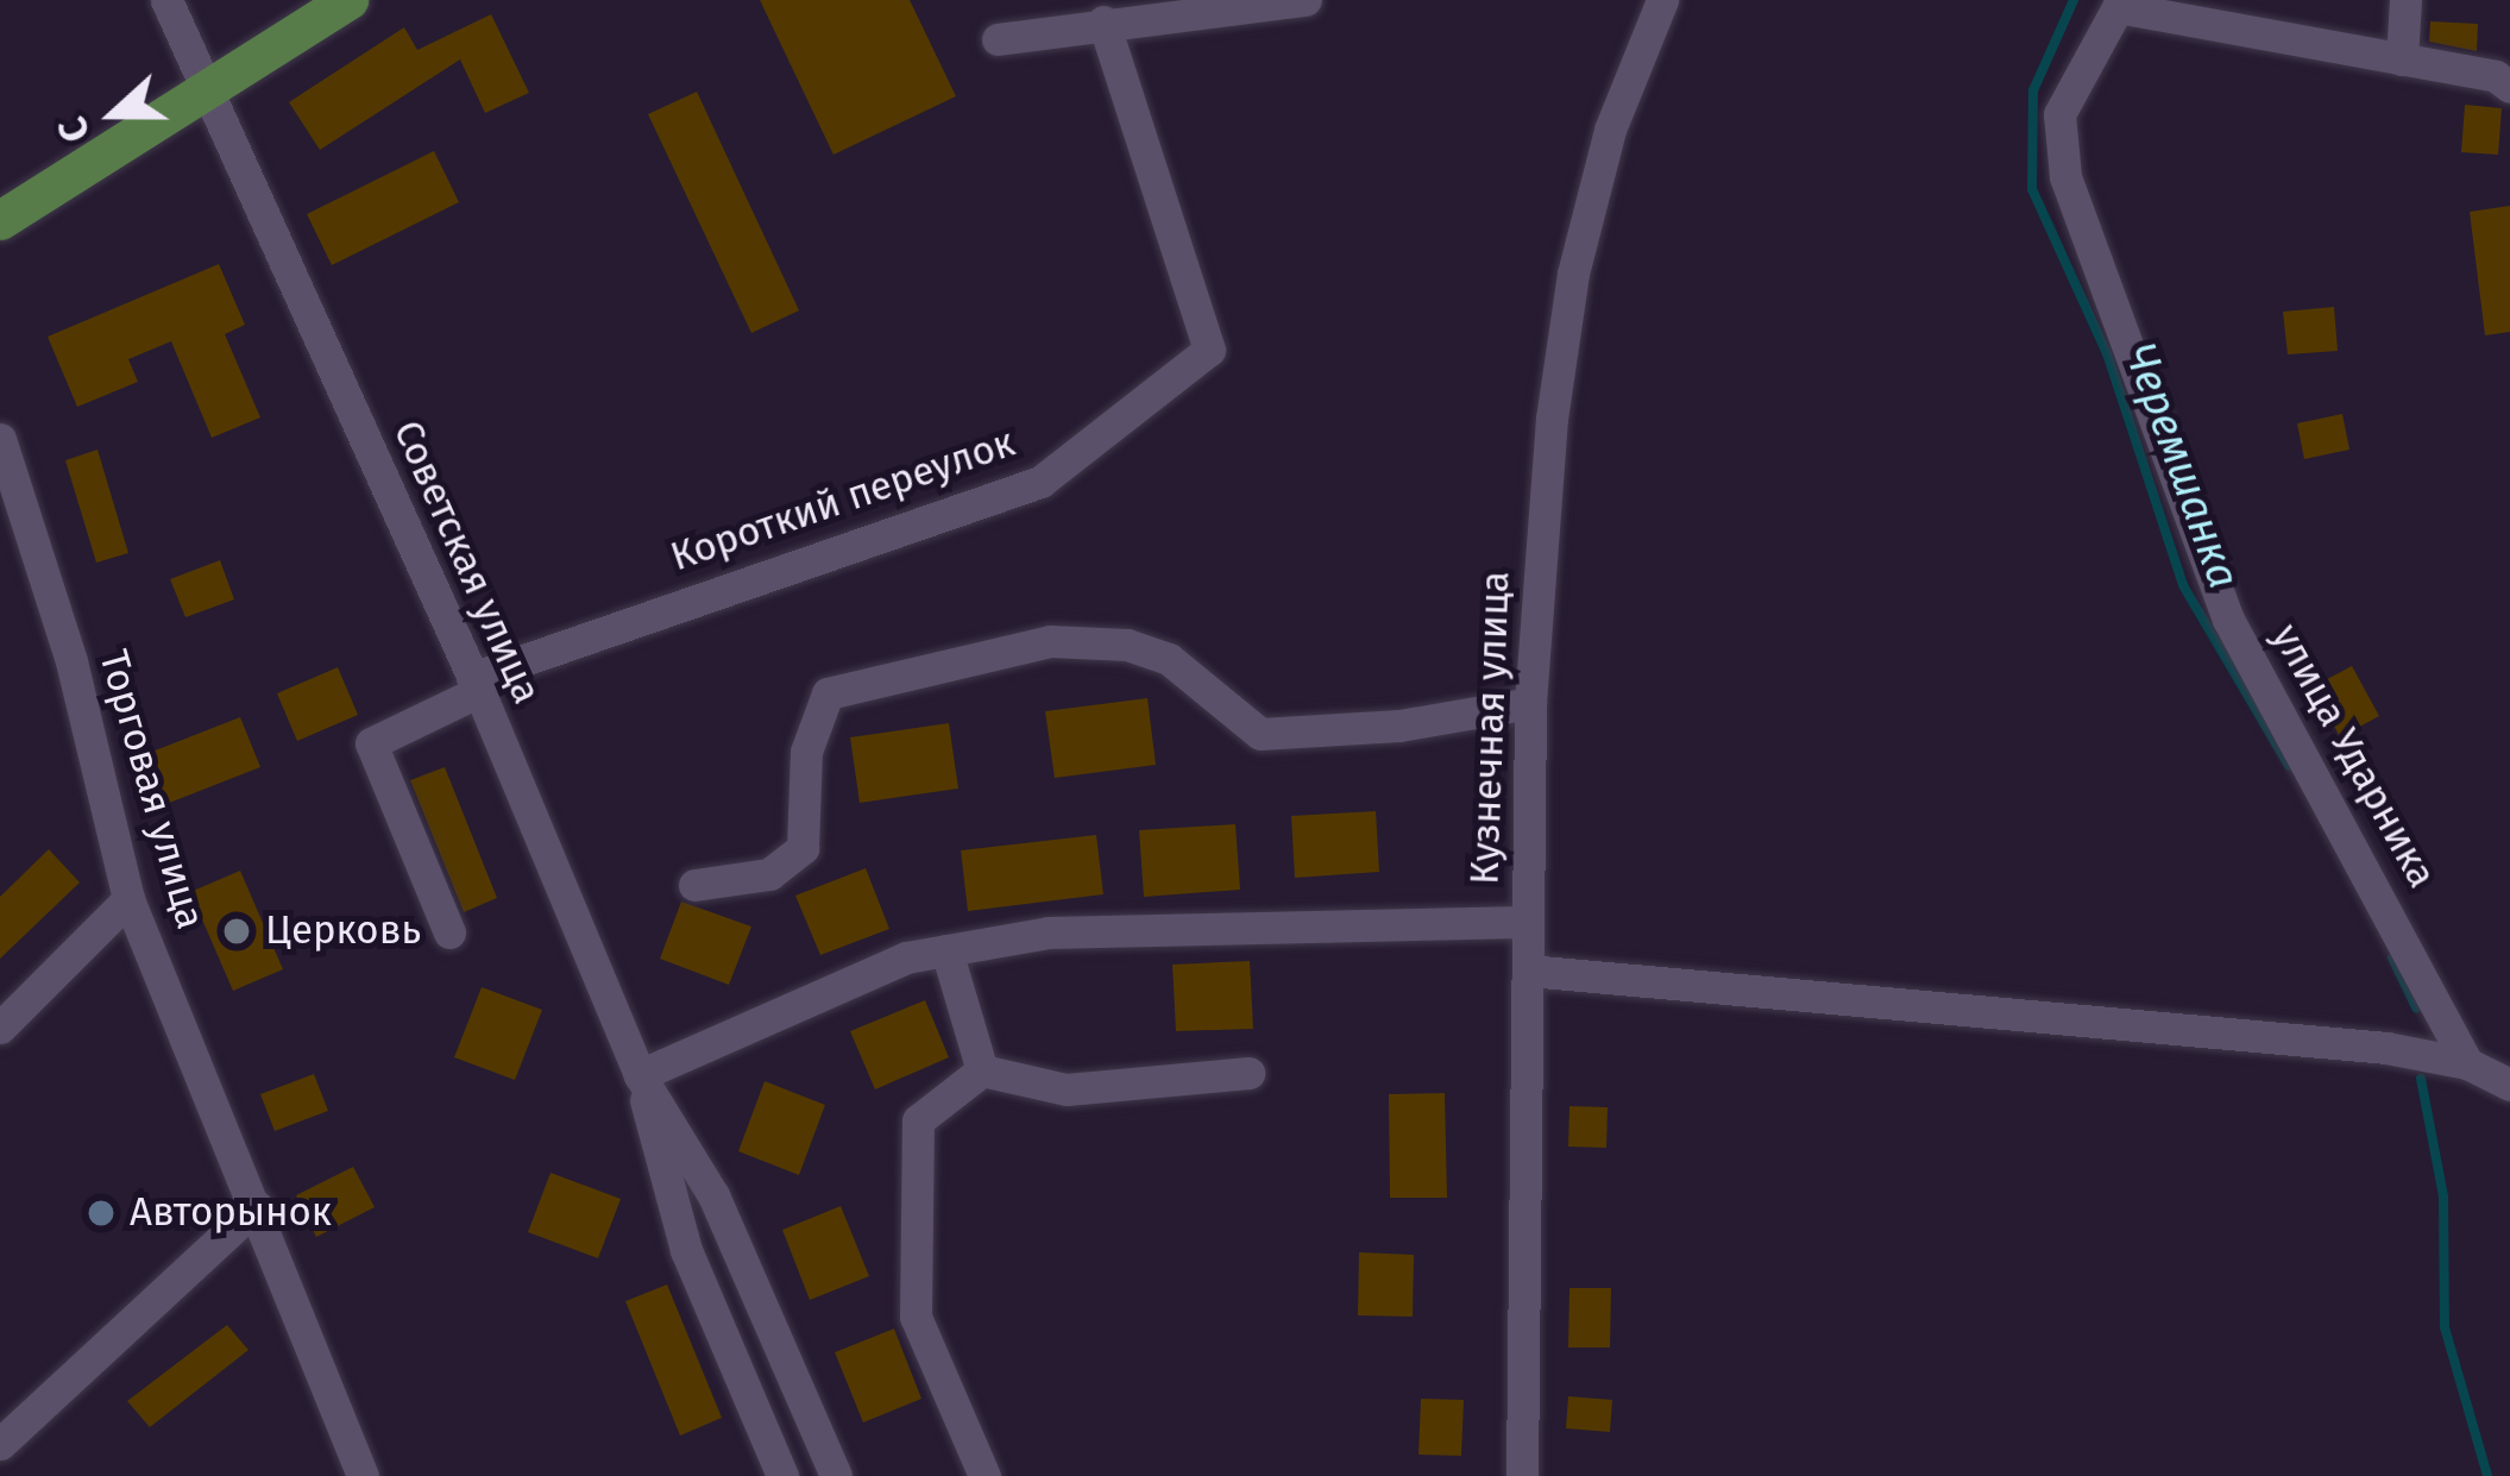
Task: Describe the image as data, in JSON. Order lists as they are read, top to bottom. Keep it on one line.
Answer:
{"streets":{"street":["Короткий переулок","Советская улица","Кузнечная улица","улица Ударника","Торговая улица"]},"crossings":[["Короткий переулок","Советская улица"]],"water":["Черемшанка"],"places":["Церковь","Авторынок"],"north":"left"}
